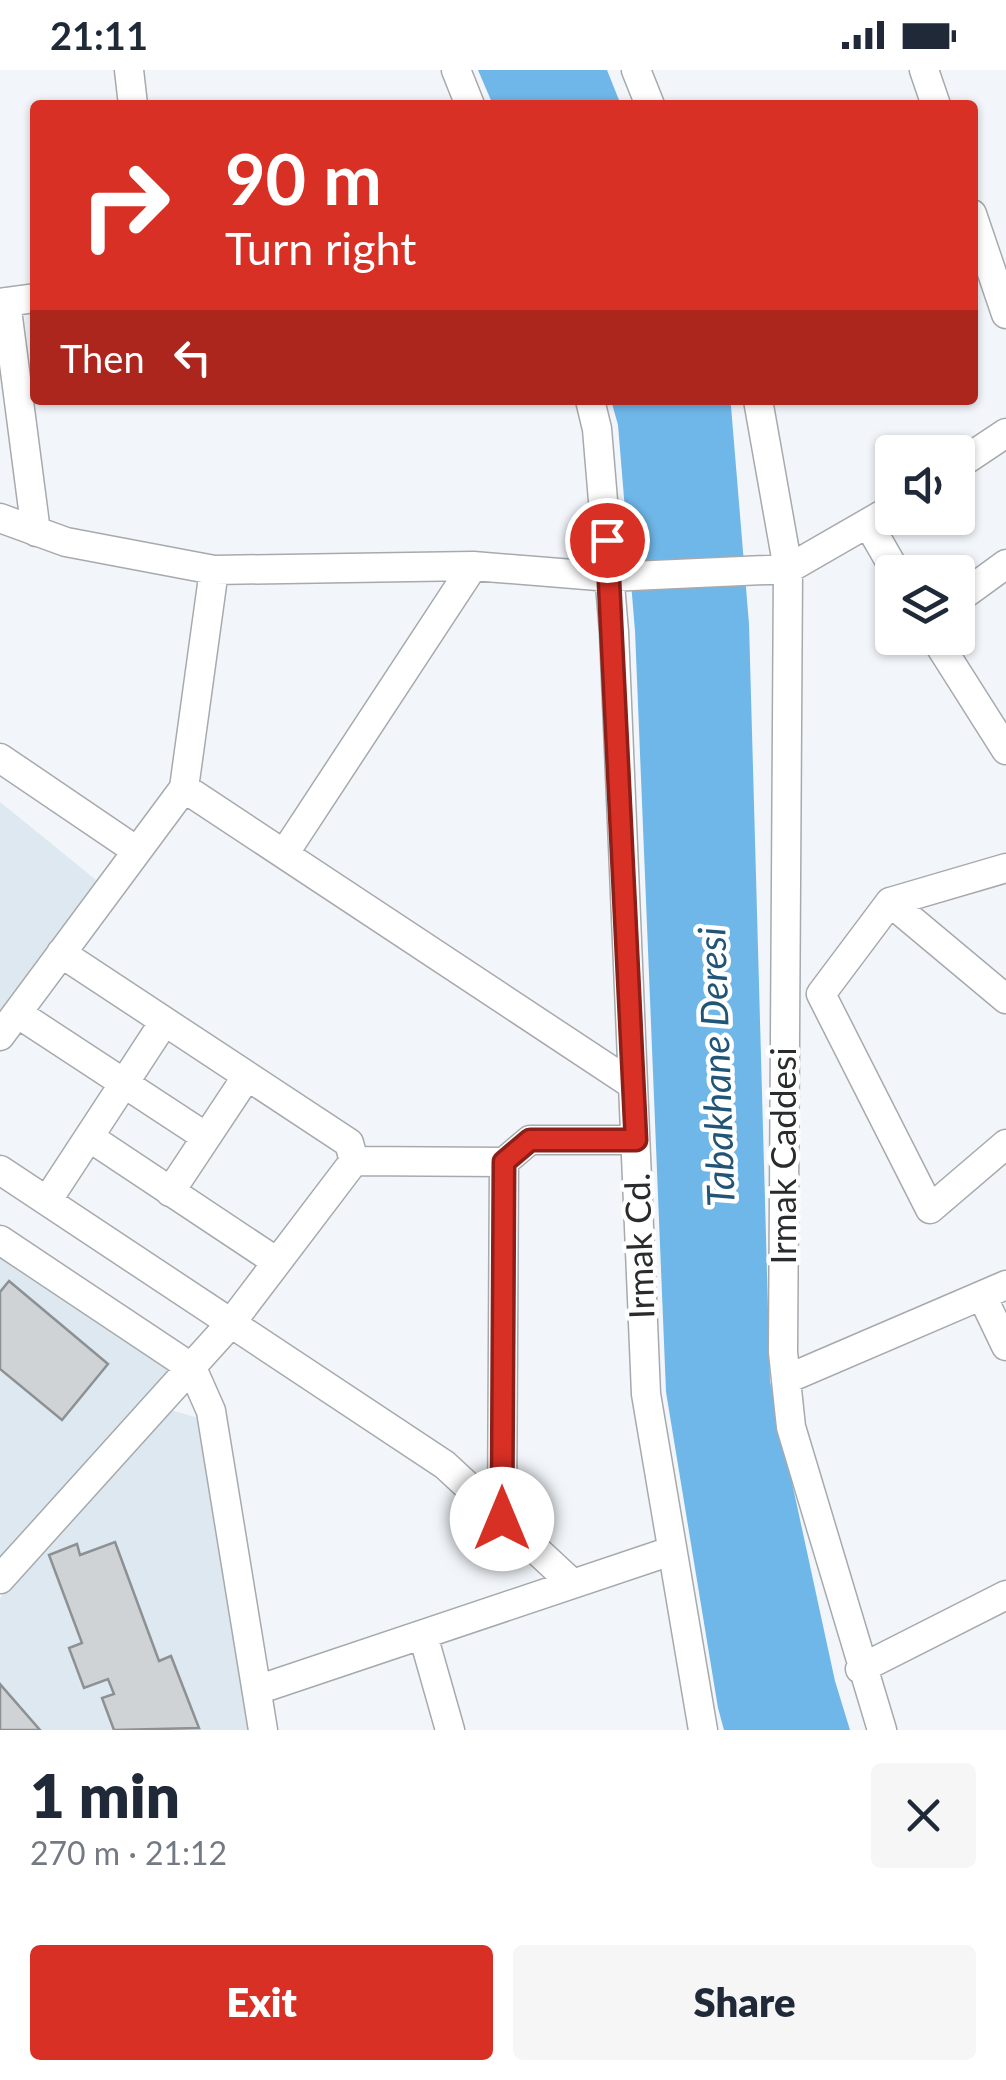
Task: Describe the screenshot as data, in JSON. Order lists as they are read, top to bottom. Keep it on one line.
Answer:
{"streets":{"street":["Irmak Caddesi","Irmak Cd."]},"water":["Tabakhane Deresi"],"page":{"status":"21:11","turn":["90 m","Turn right"],"then":"Then","heading":["1 min","270 m · 21:12"],"buttons":["Exit","Share"]}}
